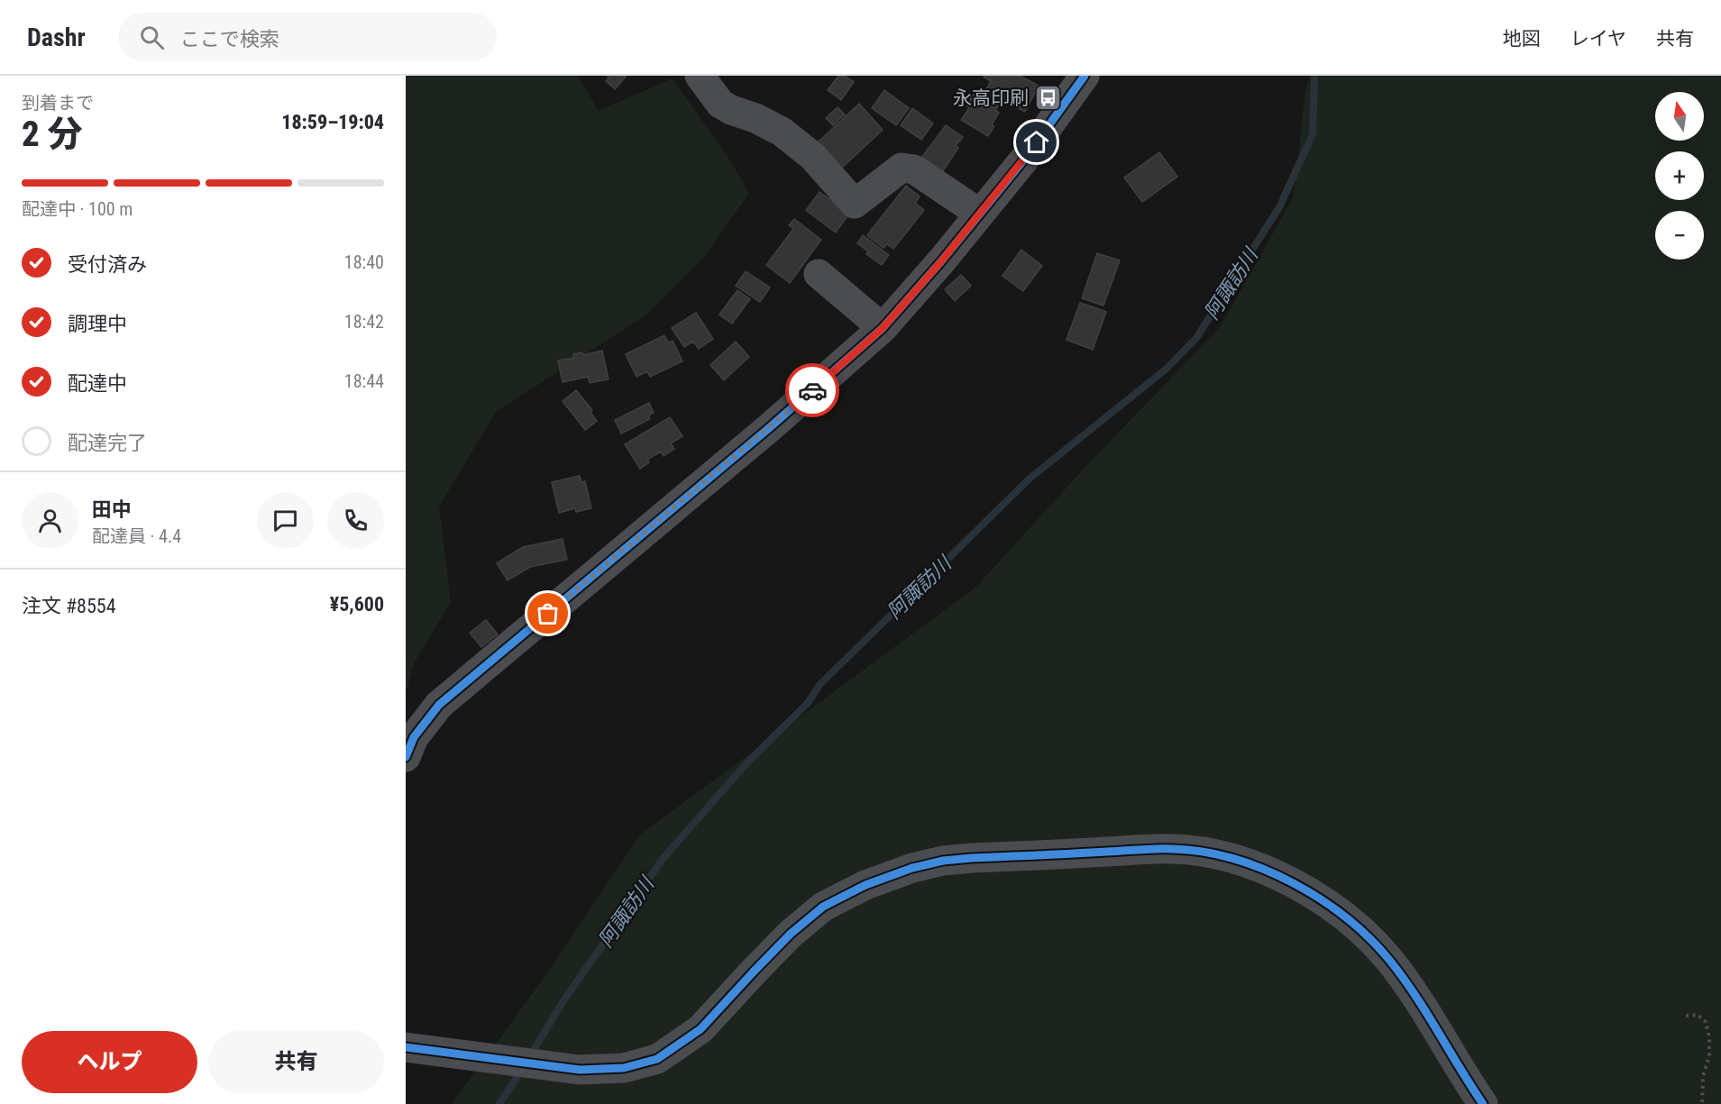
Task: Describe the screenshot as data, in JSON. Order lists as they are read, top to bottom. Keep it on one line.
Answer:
{"water":["阿諏訪川"],"places":{"bus stop":["永高印刷"]},"north":"top","page":{"header":"Dashr","search":"ここで検索","nav":["地図","レイヤ","共有"],"heading":["2 分","到着まで","18:59–19:04"],"panel":["田中","配達員 · 4.4","注文 #8554","¥5,600"],"map_buttons":["+","−"],"bar":"配達中 · 100 m","list":[["受付済み","18:40"],["調理中","18:42"],["配達中","18:44"],"配達完了"],"buttons":["ヘルプ","共有"]}}
